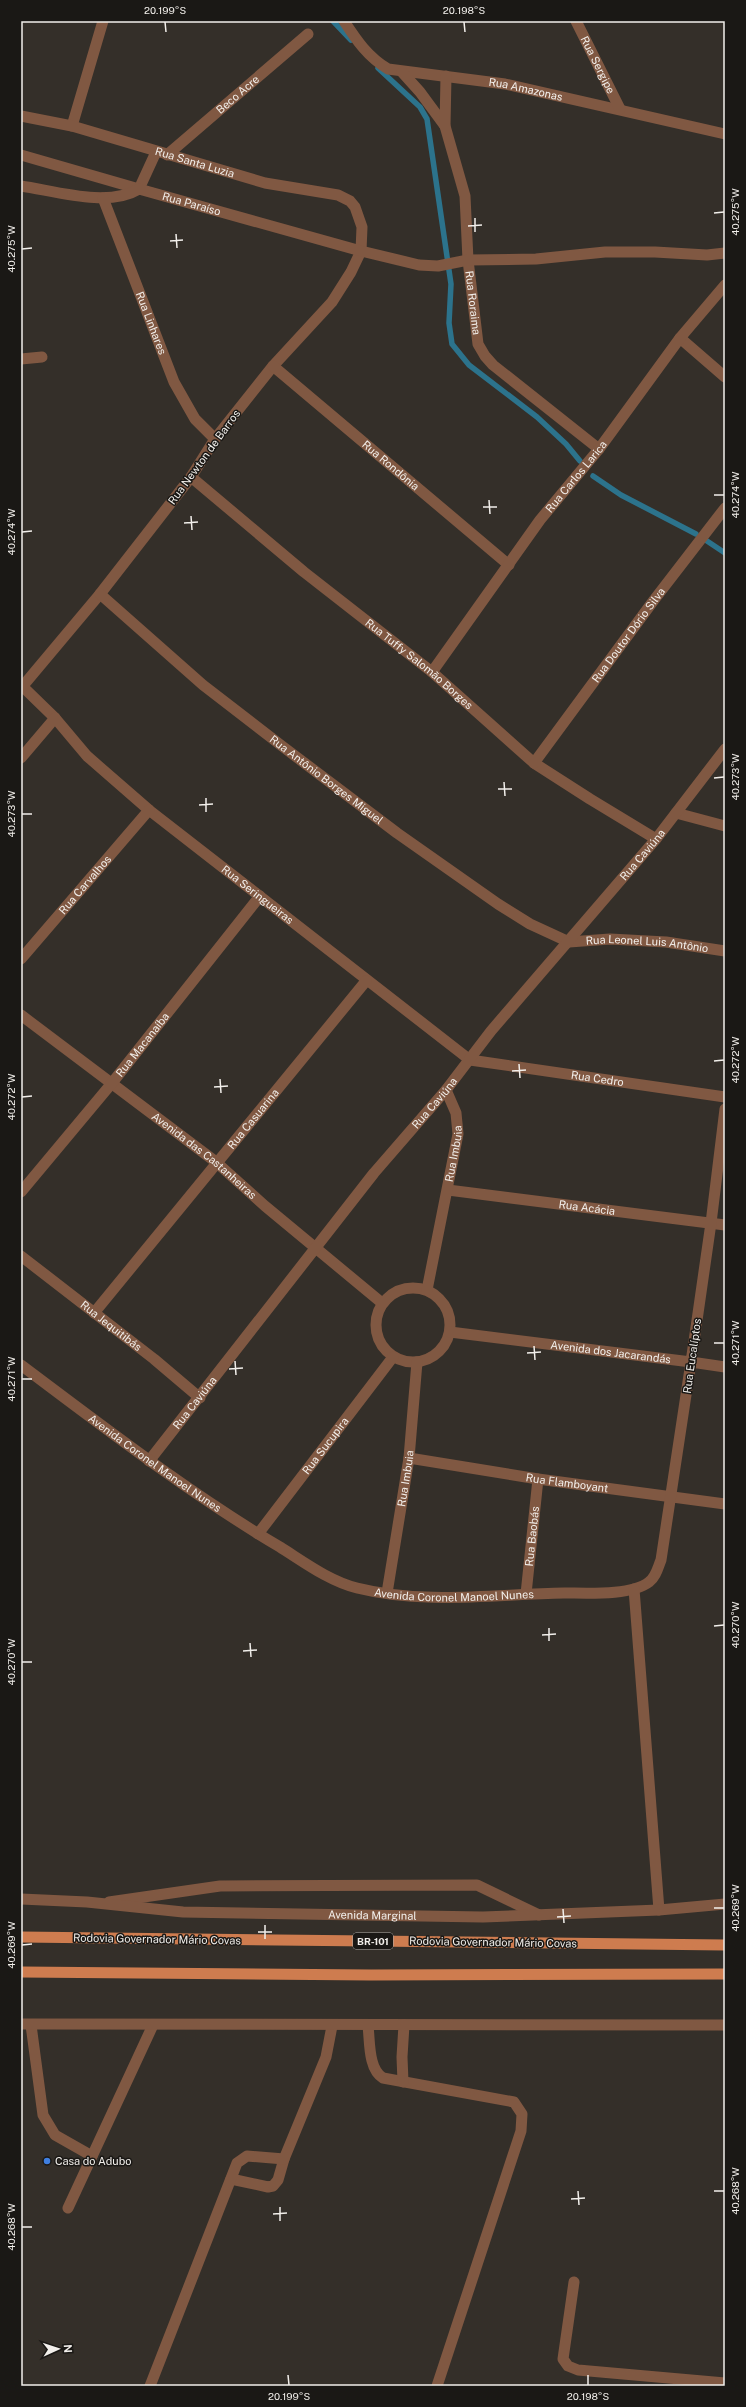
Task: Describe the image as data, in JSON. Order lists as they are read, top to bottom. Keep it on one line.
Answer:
{"streets":{"main road":["Rodovia Governador Mário Covas","BR-101"],"street":["Rua Sergipe","Rua Amazonas","Beco Acre","Rua Santa Luzia","Rua Paraíso","Rua Roraima","Rua Linhares","Rua Newton de Barros","Rua Rondônia","Rua Carlos Larica","Rua Doutor Dório Silva","Rua Tuffy Salomão Borges","Rua Antônio Borges Miguel","Rua Caviúna","Rua Carvalhos","Rua Seringueiras","Rua Leonel Luis Antônio","Rua Macanaíba","Rua Cedro","Rua Casuarina","Rua Imbuia","Avenida das Castanheiras","Rua Acácia","Rua Jequitibás","Avenida dos Jacarandás","Rua Eucalíptos","Rua Sucupira","Avenida Coronel Manoel Nunes","Rua Flamboyant","Rua Baobás","Avenida Marginal"]},"crossings":[["Rua Sergipe","Rua Amazonas"],["Rua Amazonas","Rua Roraima"],["Beco Acre","Rua Santa Luzia"],["Rua Santa Luzia","Rua Newton de Barros"],["Rua Paraíso","Rua Roraima"],["Rua Paraíso","Rua Newton de Barros"],["Rua Roraima","Rua Carlos Larica"],["Rua Linhares","Rua Newton de Barros"],["Rua Newton de Barros","Rua Rondônia"],["Rua Newton de Barros","Rua Tuffy Salomão Borges"],["Rua Newton de Barros","Rua Antônio Borges Miguel"],["Rua Newton de Barros","Rua Seringueiras"],["Rua Rondônia","Rua Carlos Larica"],["Rua Carlos Larica","Rua Tuffy Salomão Borges"],["Rua Doutor Dório Silva","Rua Tuffy Salomão Borges"],["Rua Tuffy Salomão Borges","Rua Caviúna"],["Rua Antônio Borges Miguel","Rua Caviúna"],["Rua Antônio Borges Miguel","Rua Leonel Luis Antônio"],["Rua Caviúna","Rua Seringueiras"],["Rua Caviúna","Rua Leonel Luis Antônio"],["Rua Caviúna","Rua Cedro"],["Rua Caviúna","Rua Imbuia"],["Rua Caviúna","Avenida das Castanheiras"],["Rua Caviúna","Rua Jequitibás"],["Rua Caviúna","Avenida Coronel Manoel Nunes"],["Rua Carvalhos","Rua Seringueiras"],["Rua Seringueiras","Rua Macanaíba"],["Rua Seringueiras","Rua Cedro"],["Rua Seringueiras","Rua Casuarina"],["Rua Macanaíba","Avenida das Castanheiras"],["Rua Casuarina","Avenida das Castanheiras"],["Rua Casuarina","Rua Jequitibás"],["Rua Imbuia","Avenida das Castanheiras"],["Rua Imbuia","Rua Acácia"],["Rua Imbuia","Avenida dos Jacarandás"],["Rua Imbuia","Rua Sucupira"],["Rua Imbuia","Avenida Coronel Manoel Nunes"],["Rua Imbuia","Rua Flamboyant"],["Avenida das Castanheiras","Avenida dos Jacarandás"],["Avenida das Castanheiras","Rua Sucupira"],["Rua Acácia","Rua Eucalíptos"],["Avenida dos Jacarandás","Rua Eucalíptos"],["Avenida dos Jacarandás","Rua Sucupira"],["Rua Eucalíptos","Avenida Coronel Manoel Nunes"],["Rua Eucalíptos","Rua Flamboyant"],["Rua Sucupira","Avenida Coronel Manoel Nunes"],["Avenida Coronel Manoel Nunes","Rua Baobás"],["Rua Flamboyant","Rua Baobás"]],"places":["Casa do Adubo"],"north":"right","coordinates":["20.199°S","20.198°S","40.275°W","40.274°W","40.273°W","40.272°W","40.271°W","40.270°W","40.269°W","40.268°W"]}
